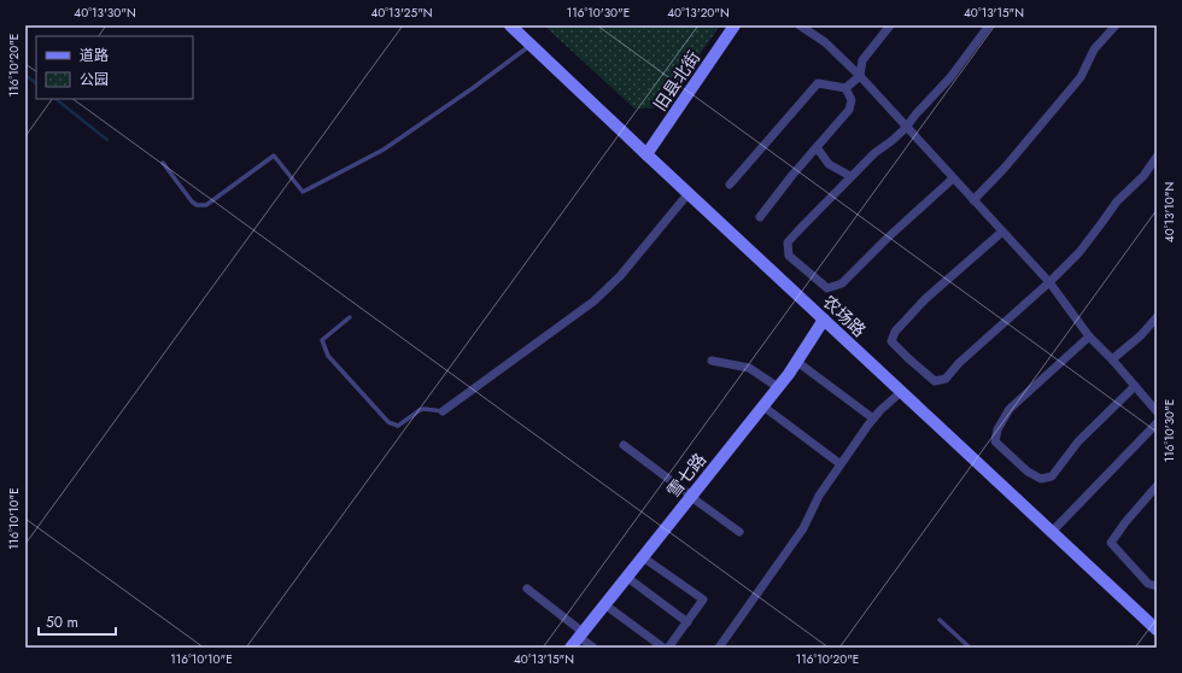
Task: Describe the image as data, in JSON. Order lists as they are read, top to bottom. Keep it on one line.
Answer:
{"streets":{"street":["旧县北街","农场路","雪七路"]},"crossings":[["旧县北街","农场路"],["农场路","雪七路"]],"legend":["道路","公园"],"scale_bar":"50 m","coordinates":["40°13'30\"N","40°13'25\"N","116°10'30\"E","40°13'20\"N","40°13'15\"N","116°10'20\"E","40°13'10\"N","116°10'10\"E"]}
